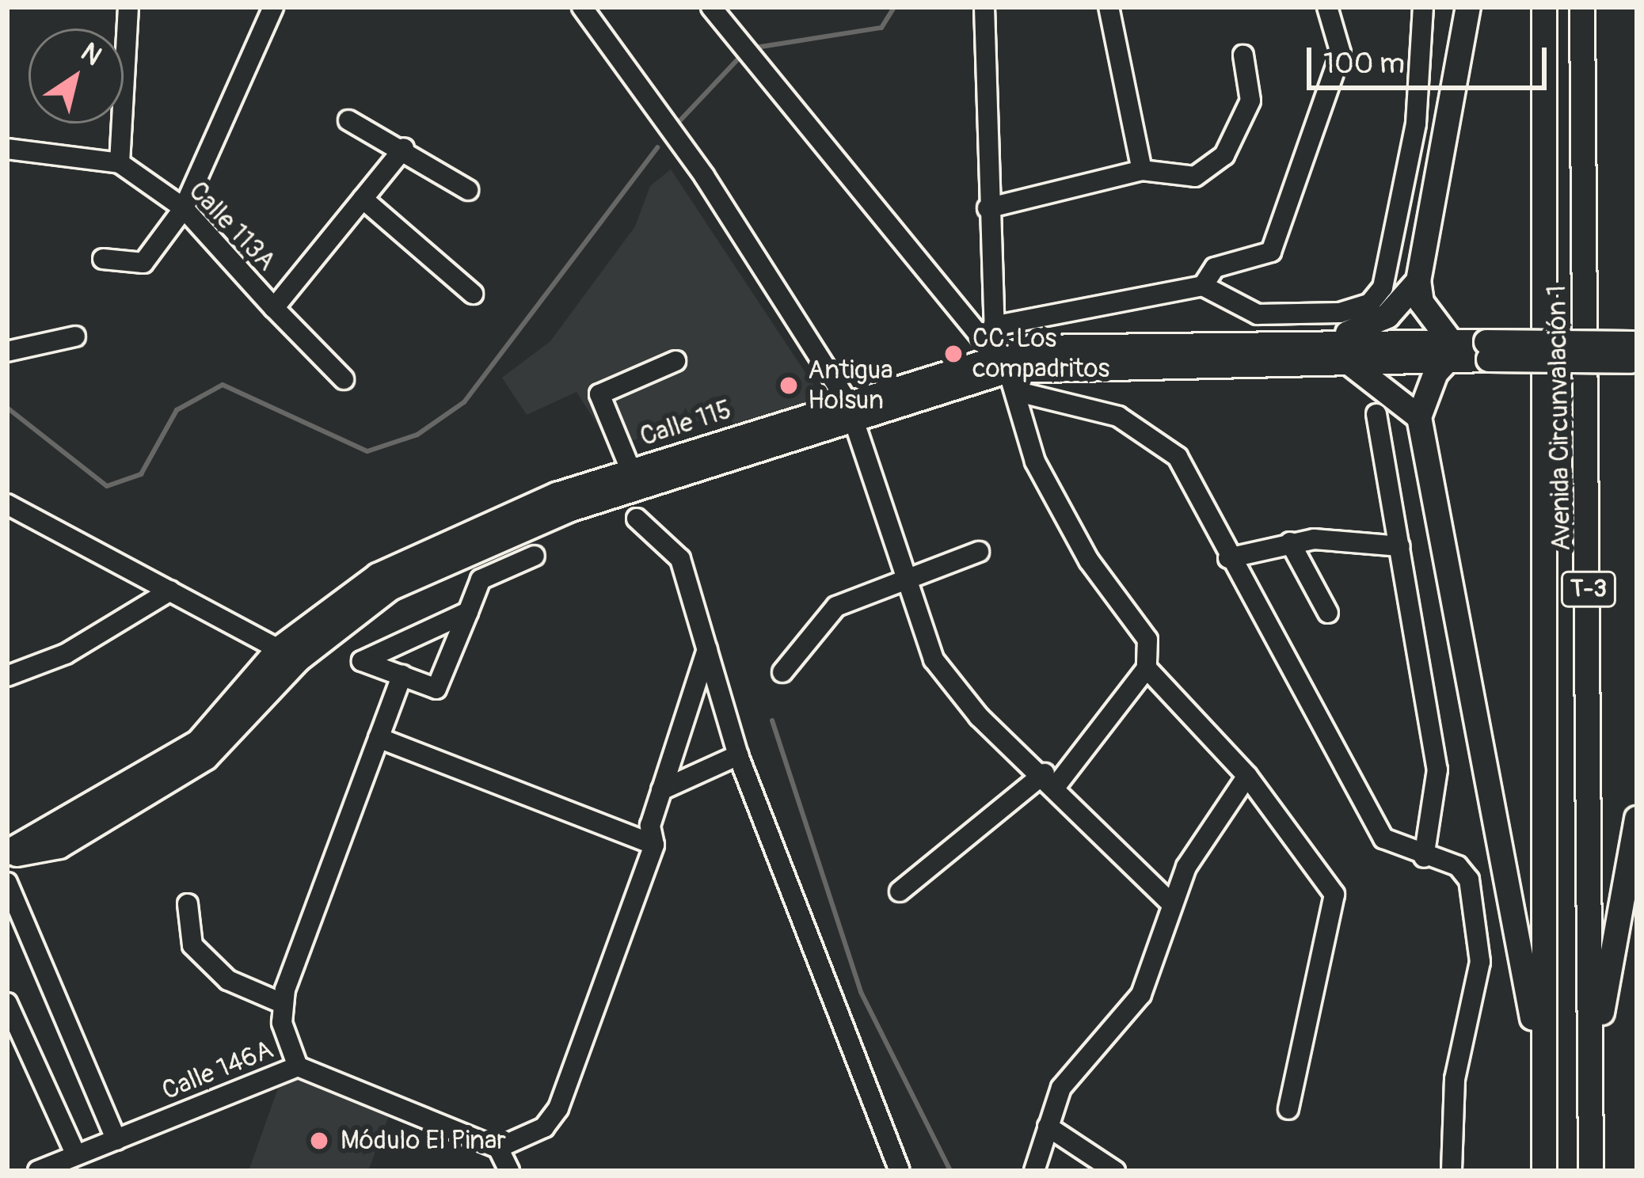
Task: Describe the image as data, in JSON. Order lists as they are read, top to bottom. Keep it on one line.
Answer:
{"streets":{"main road":["Avenida Circunvalación 1","Calle 115","T-3"],"street":["Calle 113A","Calle 146A"]},"places":["CC. Los compadritos","Antigua Holsun","Módulo El Pinar"],"scale_bar":"100 m","north":"top right"}
